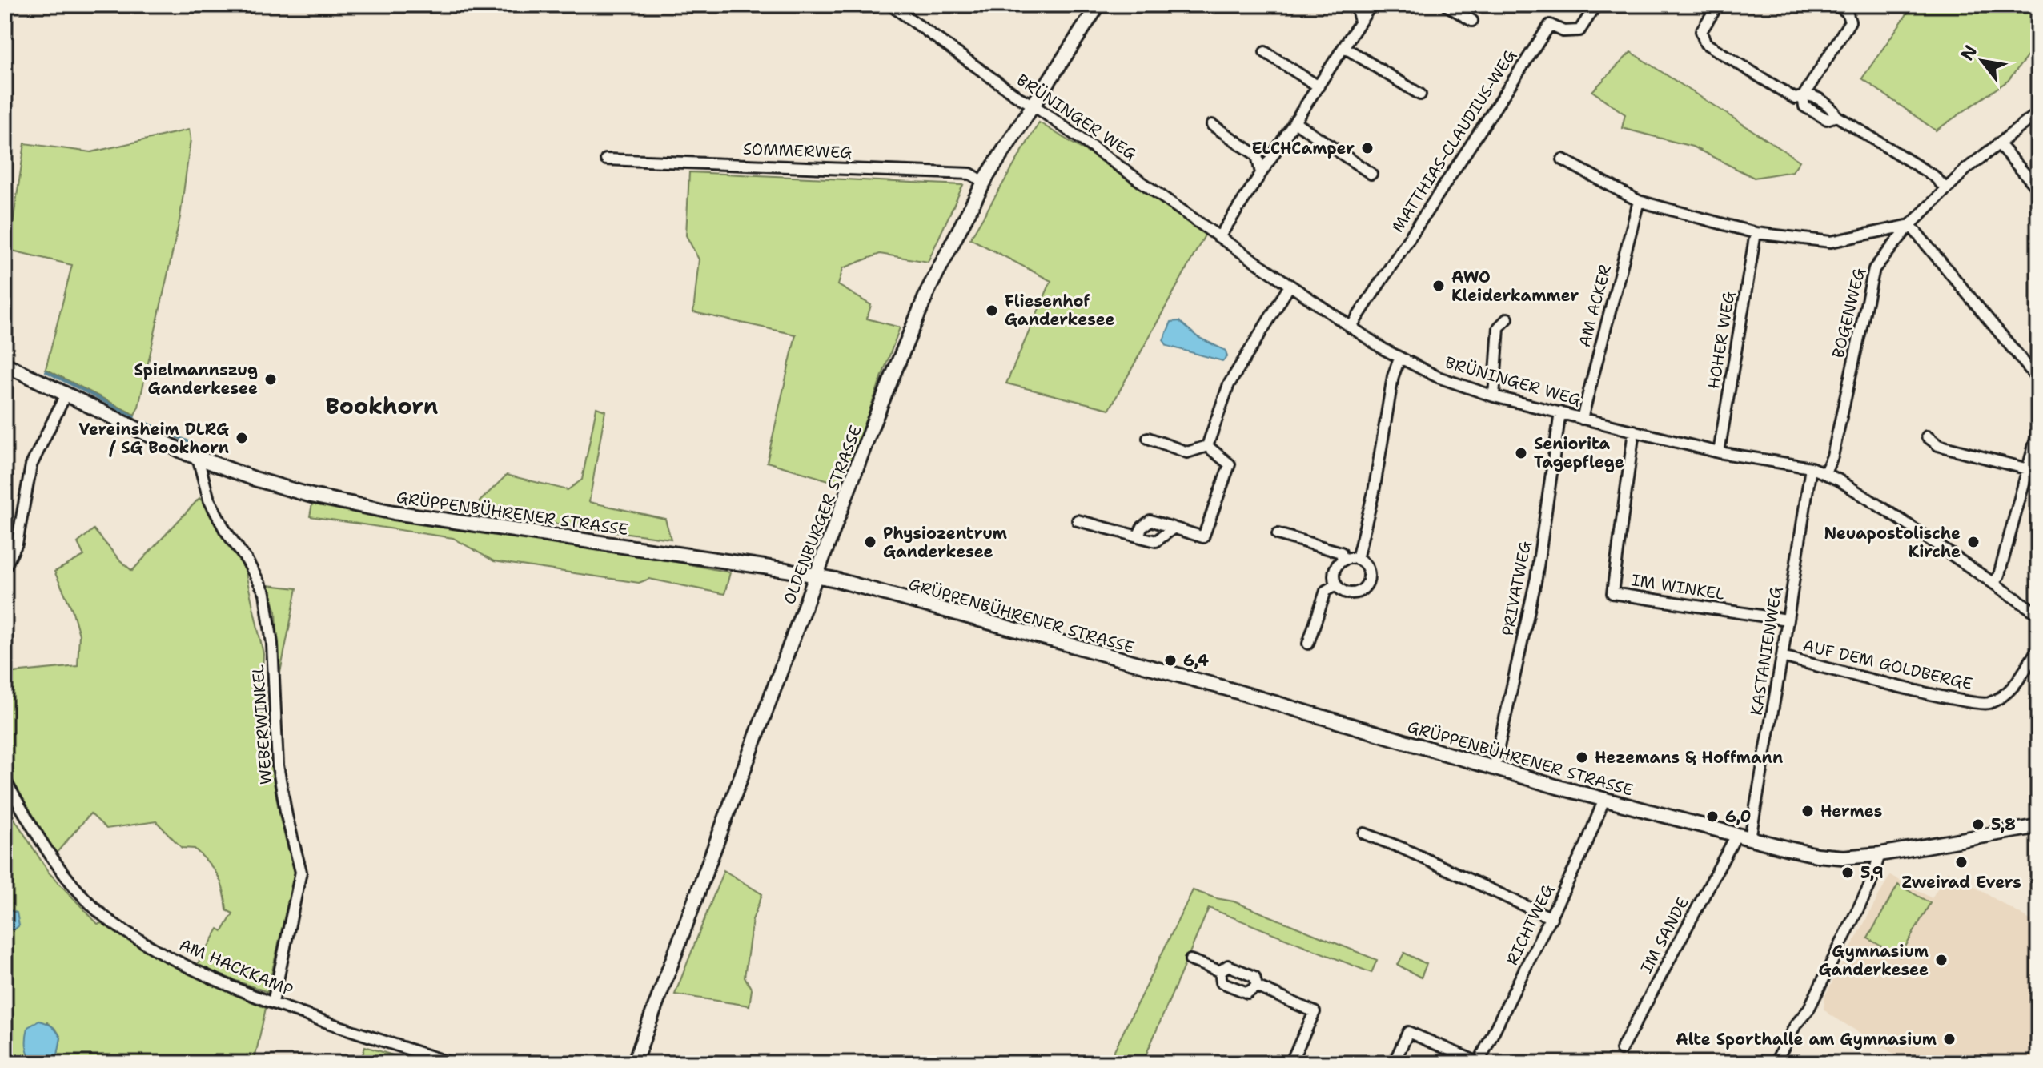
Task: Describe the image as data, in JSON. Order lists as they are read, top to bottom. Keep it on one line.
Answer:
{"streets":{"street":["BRÜNINGER WEG","MATTHIAS-CLAUDIUS-WEG","SOMMERWEG","AM ACKER","BOGENWEG","HOHER WEG","GRÜPPENBÜHRENER STRASSE","OLDENBURGER STRASSE","IM WINKEL","PRIVATWEG","KASTANIENWEG","AUF DEM GOLDBERGE","WEBERWINKEL","RICHTWEG","IM SANDE","AM HACKKAMP"]},"crossings":[["BRÜNINGER WEG","MATTHIAS-CLAUDIUS-WEG"],["BRÜNINGER WEG","AM ACKER"],["BRÜNINGER WEG","BOGENWEG"],["BRÜNINGER WEG","HOHER WEG"],["BRÜNINGER WEG","OLDENBURGER STRASSE"],["BRÜNINGER WEG","IM WINKEL"],["BRÜNINGER WEG","PRIVATWEG"],["BRÜNINGER WEG","KASTANIENWEG"],["SOMMERWEG","OLDENBURGER STRASSE"],["GRÜPPENBÜHRENER STRASSE","OLDENBURGER STRASSE"],["GRÜPPENBÜHRENER STRASSE","PRIVATWEG"],["GRÜPPENBÜHRENER STRASSE","KASTANIENWEG"],["GRÜPPENBÜHRENER STRASSE","WEBERWINKEL"],["GRÜPPENBÜHRENER STRASSE","RICHTWEG"],["GRÜPPENBÜHRENER STRASSE","IM SANDE"],["IM WINKEL","KASTANIENWEG"],["KASTANIENWEG","AUF DEM GOLDBERGE"],["WEBERWINKEL","AM HACKKAMP"]],"districts":["Bookhorn"],"places":["ELCHCamper","AWO Kleiderkammer","Fliesenhof Ganderkesee","Spielmannszug Ganderkesee","Vereinsheim DLRG / SG Bookhorn","Seniorita Tagepflege","Physiozentrum Ganderkesee","Neuapostolische Kirche","6,4","Hezemans & Hoffmann","Hermes","6,0","5,8","Zweirad Evers","5,9","Gymnasium Ganderkesee","Alte Sporthalle am Gymnasium"],"north":"top left"}
